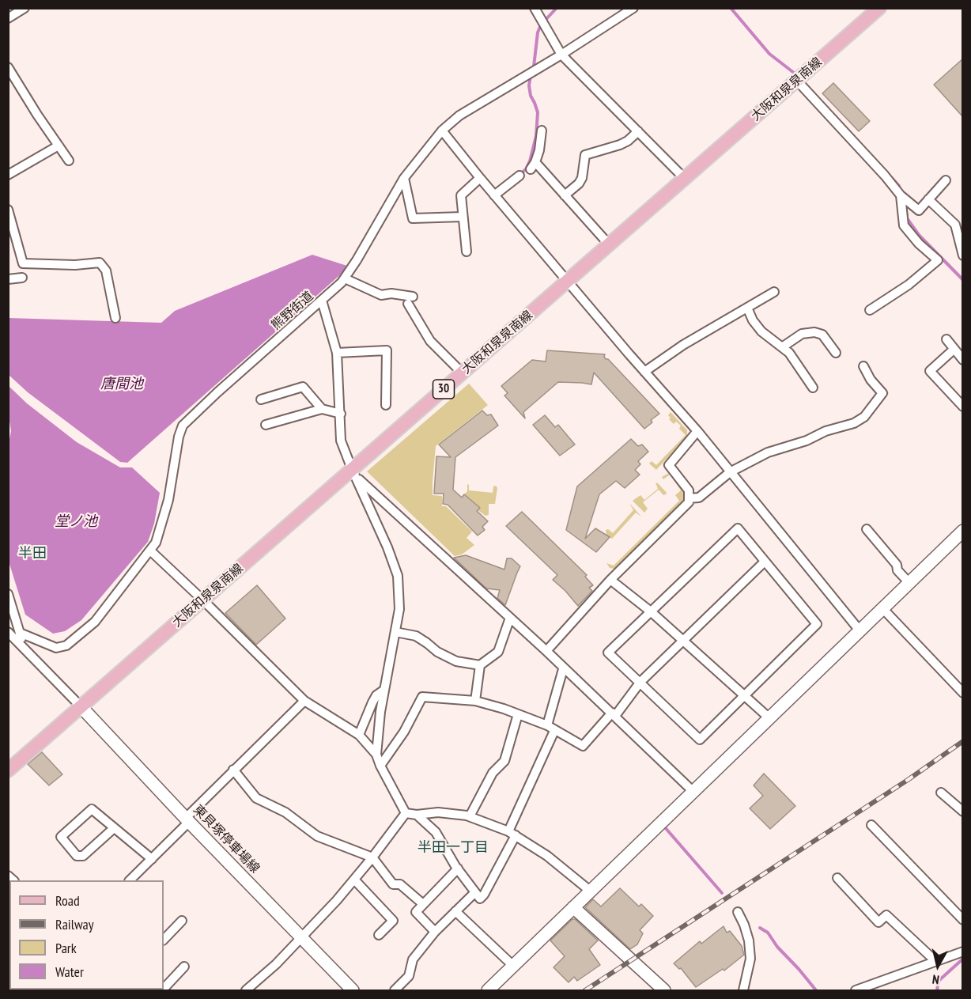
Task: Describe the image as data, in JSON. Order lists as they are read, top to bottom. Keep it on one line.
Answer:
{"streets":{"main road":["大阪和泉泉南線","30"],"street":["熊野街道","東貝塚停車場線"]},"crossings":[["大阪和泉泉南線","東貝塚停車場線"]],"districts":["半田","半田一丁目"],"water":["唐間池","堂ノ池"],"legend":["Road","Railway","Park","Water"],"north":"bottom"}
